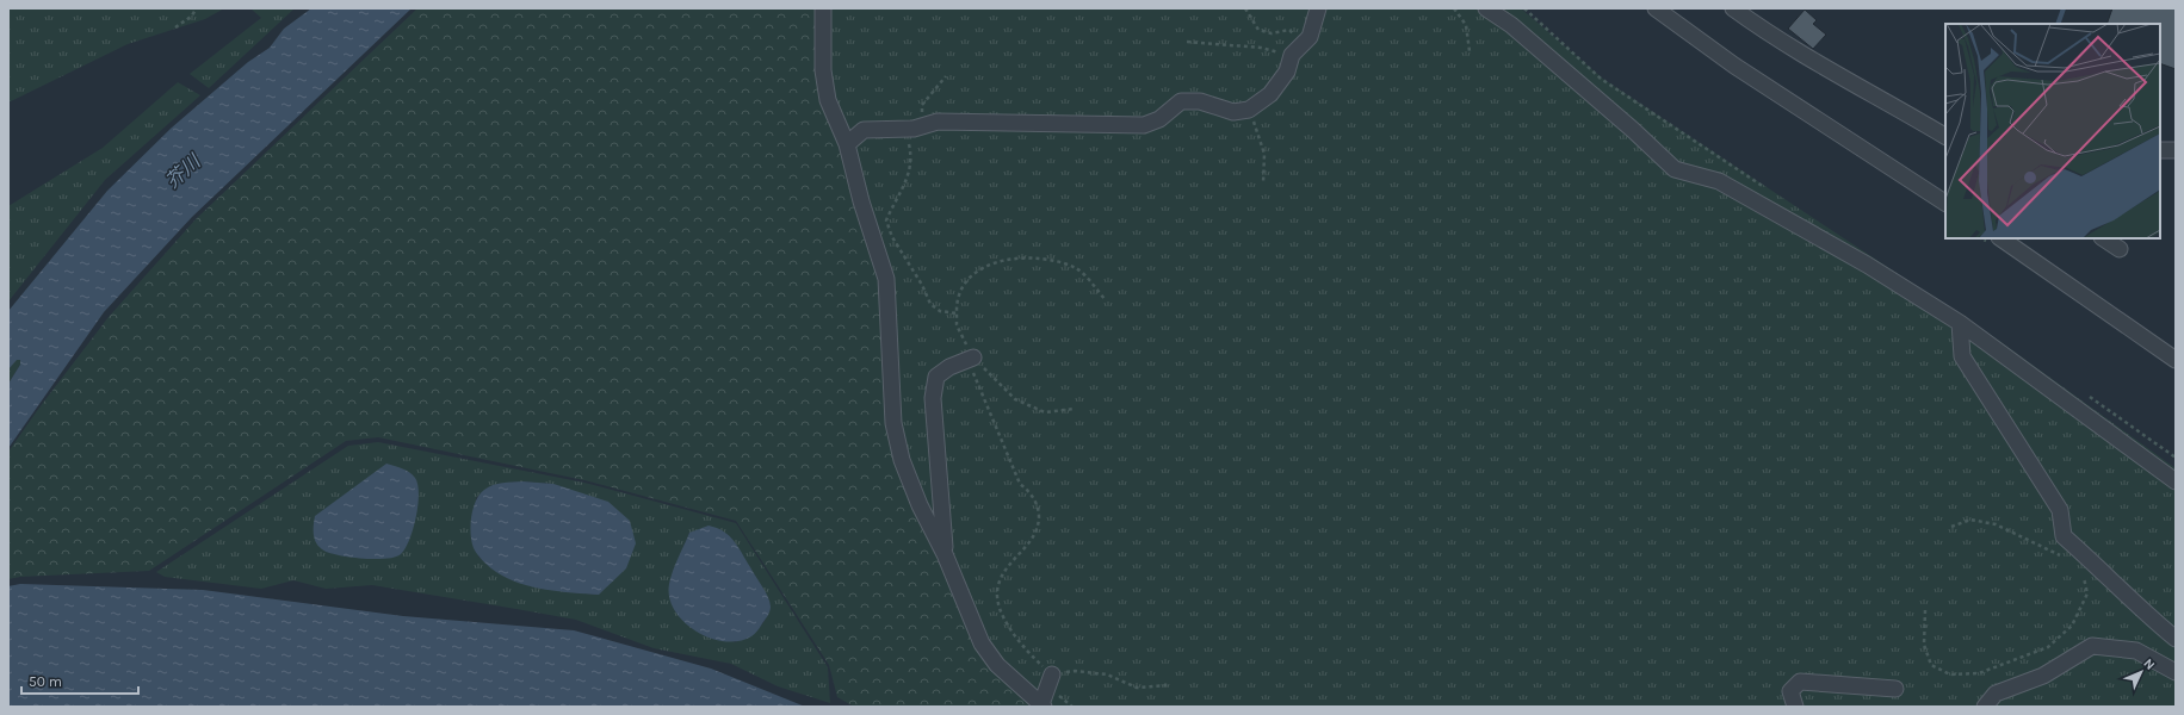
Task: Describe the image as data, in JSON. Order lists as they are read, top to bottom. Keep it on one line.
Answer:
{"water":["芥川"],"scale_bar":"50 m","north":"top right"}
